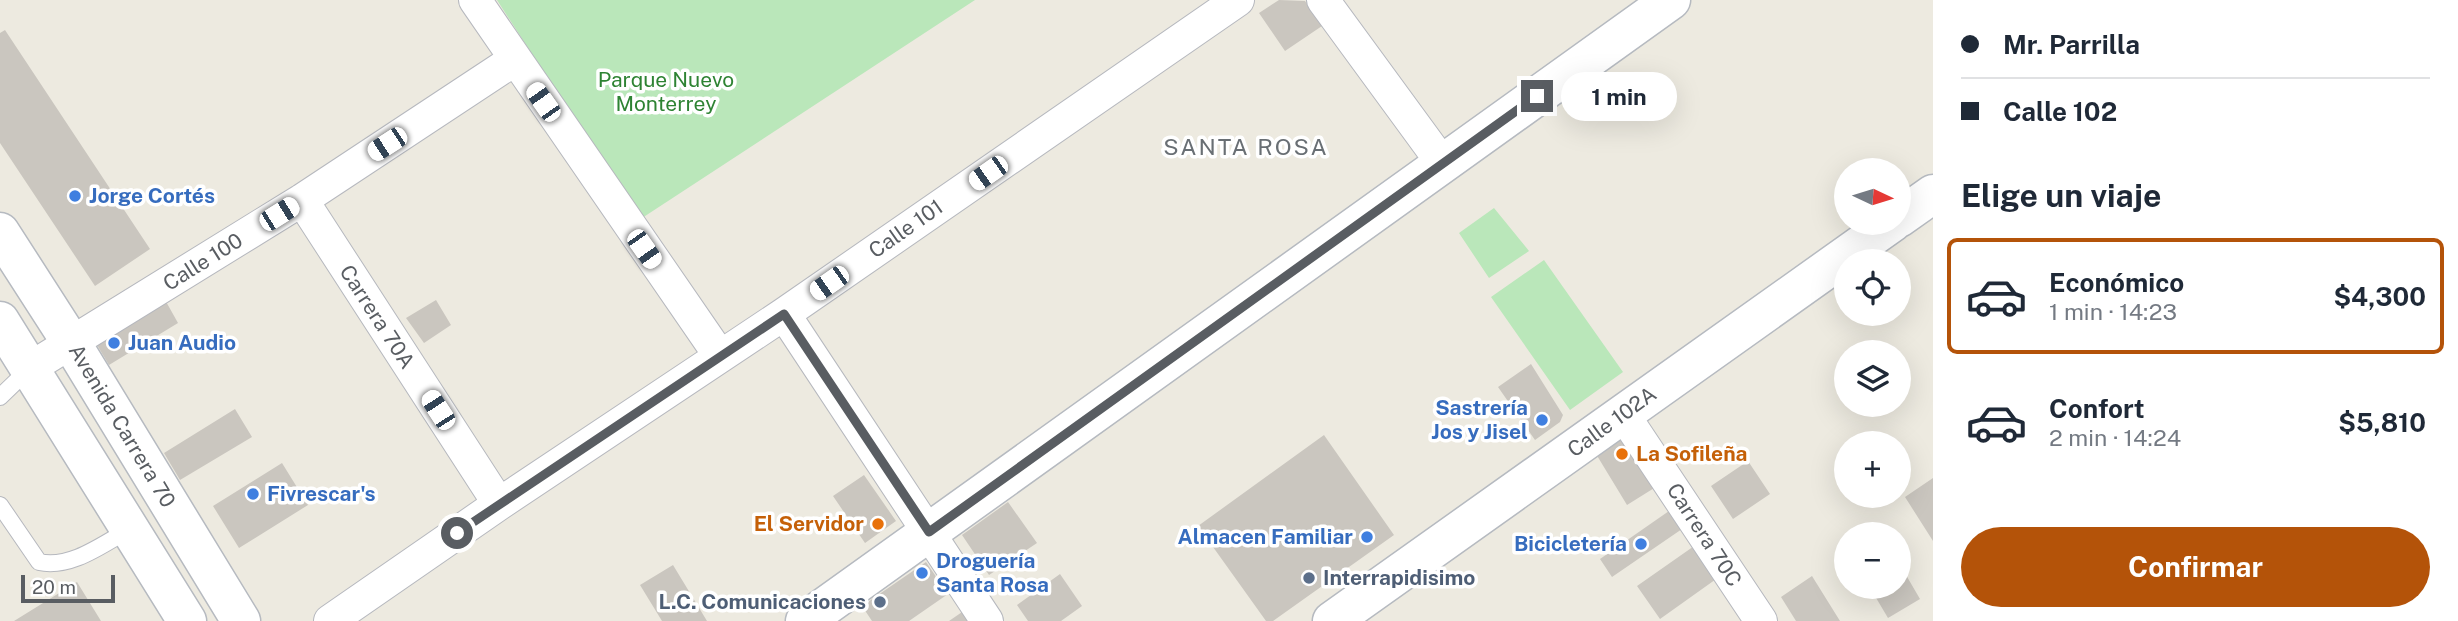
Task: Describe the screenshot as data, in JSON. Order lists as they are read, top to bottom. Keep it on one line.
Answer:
{"streets":{"street":["Calle 101","Calle 100","Carrera 70A","Calle 102A","Avenida Carrera 70","Carrera 70C"]},"crossings":[["Calle 101","Carrera 70A"],["Calle 100","Carrera 70A"],["Calle 100","Avenida Carrera 70"],["Calle 102A","Carrera 70C"]],"districts":["SANTA ROSA"],"parks":["Parque Nuevo Monterrey"],"places":["Jorge Cortés","Juan Audio","Sastrería Jos y Jisel","La Sofileña","Fivrescar's","El Servidor","Almacen Familiar","Bicicletería","Droguería Santa Rosa","Interrapidisimo","L.C. Comunicaciones"],"scale_bar":"20 m","north":"right","page":{"banner":["Mr. Parrilla","Calle 102"],"bubble":"1 min","heading":"Elige un viaje","map_buttons":["+","−"],"list":[{"name":"Económico","note":"1 min · 14:23","value":"$4,300"},{"name":"Confort","note":"2 min · 14:24","value":"$5,810"}],"buttons":"Confirmar","scale":"20 m"}}
